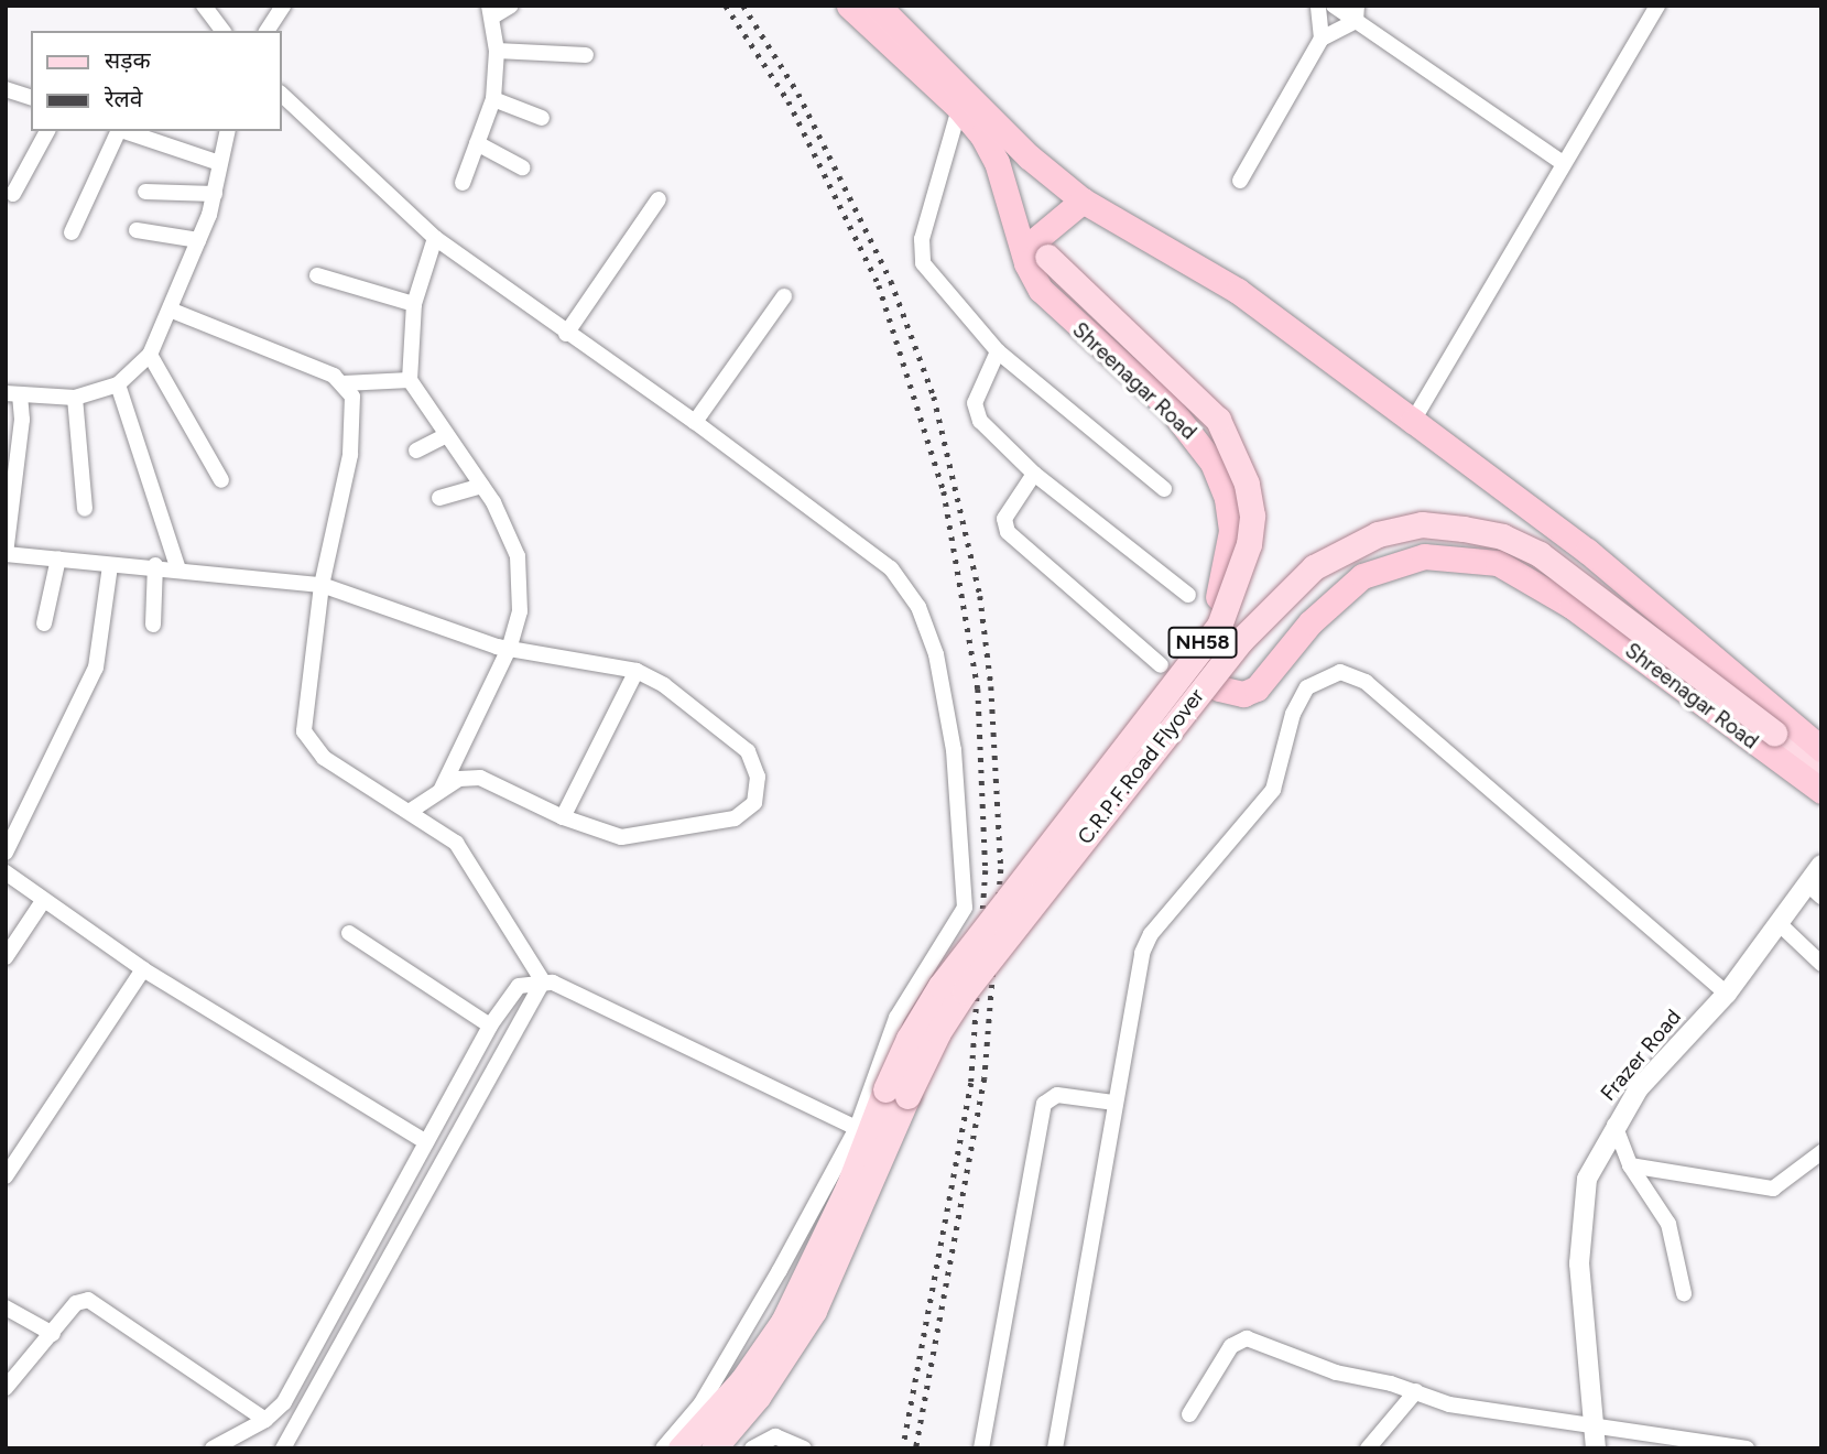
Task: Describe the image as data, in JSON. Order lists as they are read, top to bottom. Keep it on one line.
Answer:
{"streets":{"highway":["Shreenagar Road","NH58"],"main road":["C.R.P.F.Road Flyover"],"street":["Frazer Road"]},"crossings":[["Shreenagar Road","C.R.P.F.Road Flyover"]],"legend":["सड़क","रेलवे"]}
